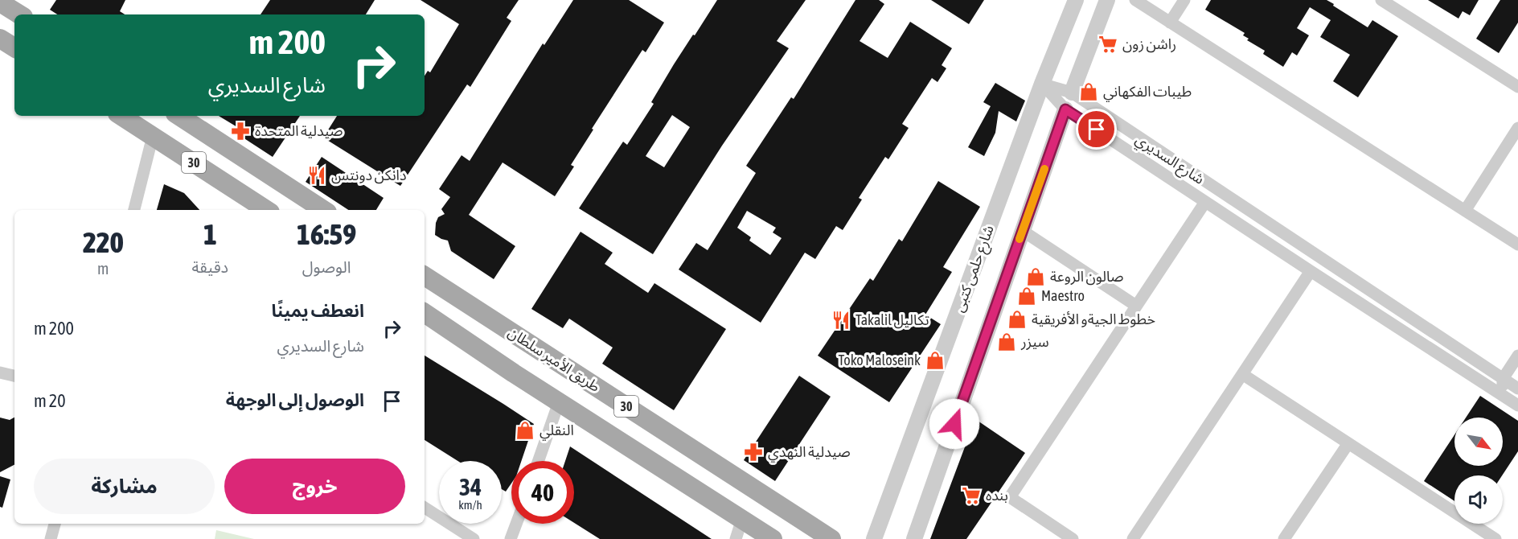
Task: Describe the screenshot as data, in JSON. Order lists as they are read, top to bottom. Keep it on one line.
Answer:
{"streets":{"main road":["30","طريق الأمير سلطان"],"street":["شارع السديري","شارع حلمى كتبى"]},"crossings":[["شارع السديري","شارع حلمى كتبى"]],"places":{"supermarket":["راشن زون","بنده"],"shop":["طيبات الفكهاني","صالون الروعة","Maestro","خطوط الجيةو الأفريقية","سيزر","Toko Maloseink","النقلي"],"pharmacy":["صيدلية المتحدة","صيدلية النهدي"],"restaurant":["دانكن دونتس","Takalil تكاليل"]},"north":"bottom right","page":{"turn":["200 m","شارع السديري"],"eta":["16:59","الوصول","1","دقيقة","220","m"],"list":[{"name":"انعطف يمينًا","note":"شارع السديري","value":"200 m"},{"name":"الوصول إلى الوجهة","value":"20 m"}],"buttons":["خروج","مشاركة"],"speed":"34 km/h","limit":"40"}}
